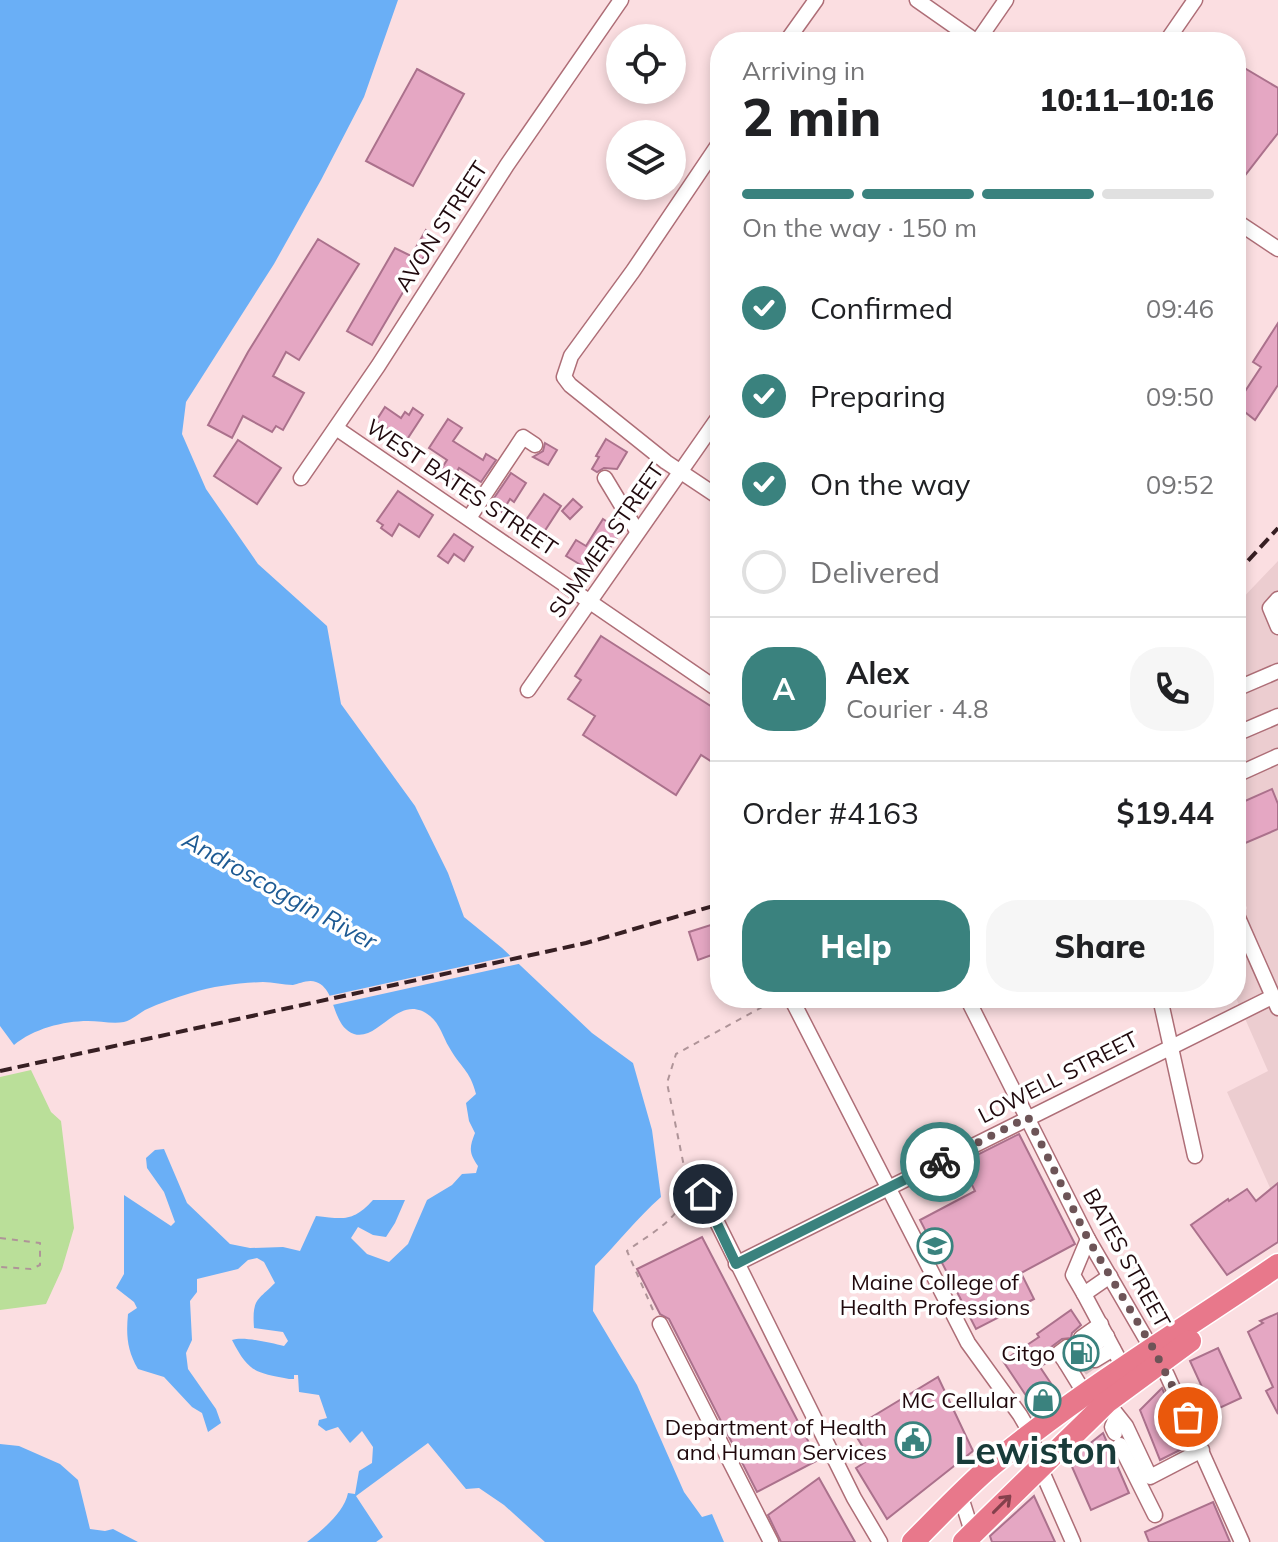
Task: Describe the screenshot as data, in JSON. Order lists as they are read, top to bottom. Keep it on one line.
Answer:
{"streets":{"street":["AVON STREET","WEST BATES STREET","SUMMER STREET","LOWELL STREET","BATES STREET"]},"crossings":[["AVON STREET","WEST BATES STREET"],["WEST BATES STREET","SUMMER STREET"],["LOWELL STREET","BATES STREET"]],"districts":["Lewiston"],"water":["Androscoggin River"],"places":{"school or university":["Maine College of Health Professions"],"fuel station":["Citgo"],"shop":["MC Cellular"],"public building":["Department of Health and Human Services"]},"page":{"heading":["2 min","Arriving in","10:11–10:16"],"panel":["Alex","Courier · 4.8","Order #4163","$19.44"],"bar":"On the way · 150 m","list":[["Confirmed","09:46"],["Preparing","09:50"],["On the way","09:52"],"Delivered"],"round":"A","buttons":["Help","Share"]}}
